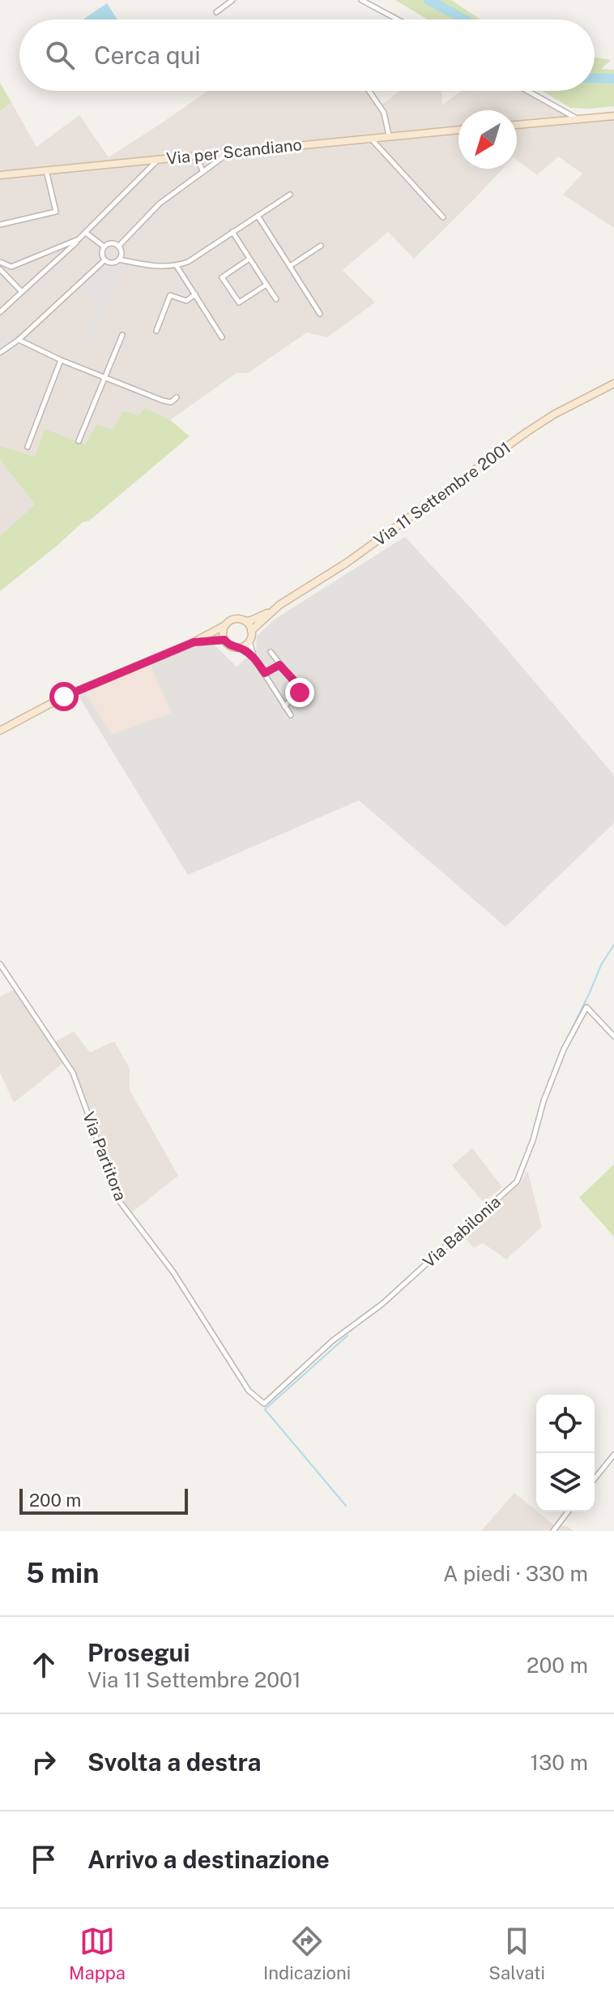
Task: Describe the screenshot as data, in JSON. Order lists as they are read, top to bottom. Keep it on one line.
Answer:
{"streets":{"main road":["Via per Scandiano","Via 11 Settembre 2001"],"street":["Via Partitora","Via Babilonia"]},"crossings":[["Via Partitora","Via Babilonia"]],"scale_bar":"200 m","north":"bottom left","page":{"search":"Cerca qui","scale":"200 m","heading":["5 min","A piedi · 330 m"],"list":[["Prosegui","Via 11 Settembre 2001","200 m"],["Svolta a destra","130 m"],"Arrivo a destinazione"],"nav":["Mappa","Indicazioni","Salvati"]}}
